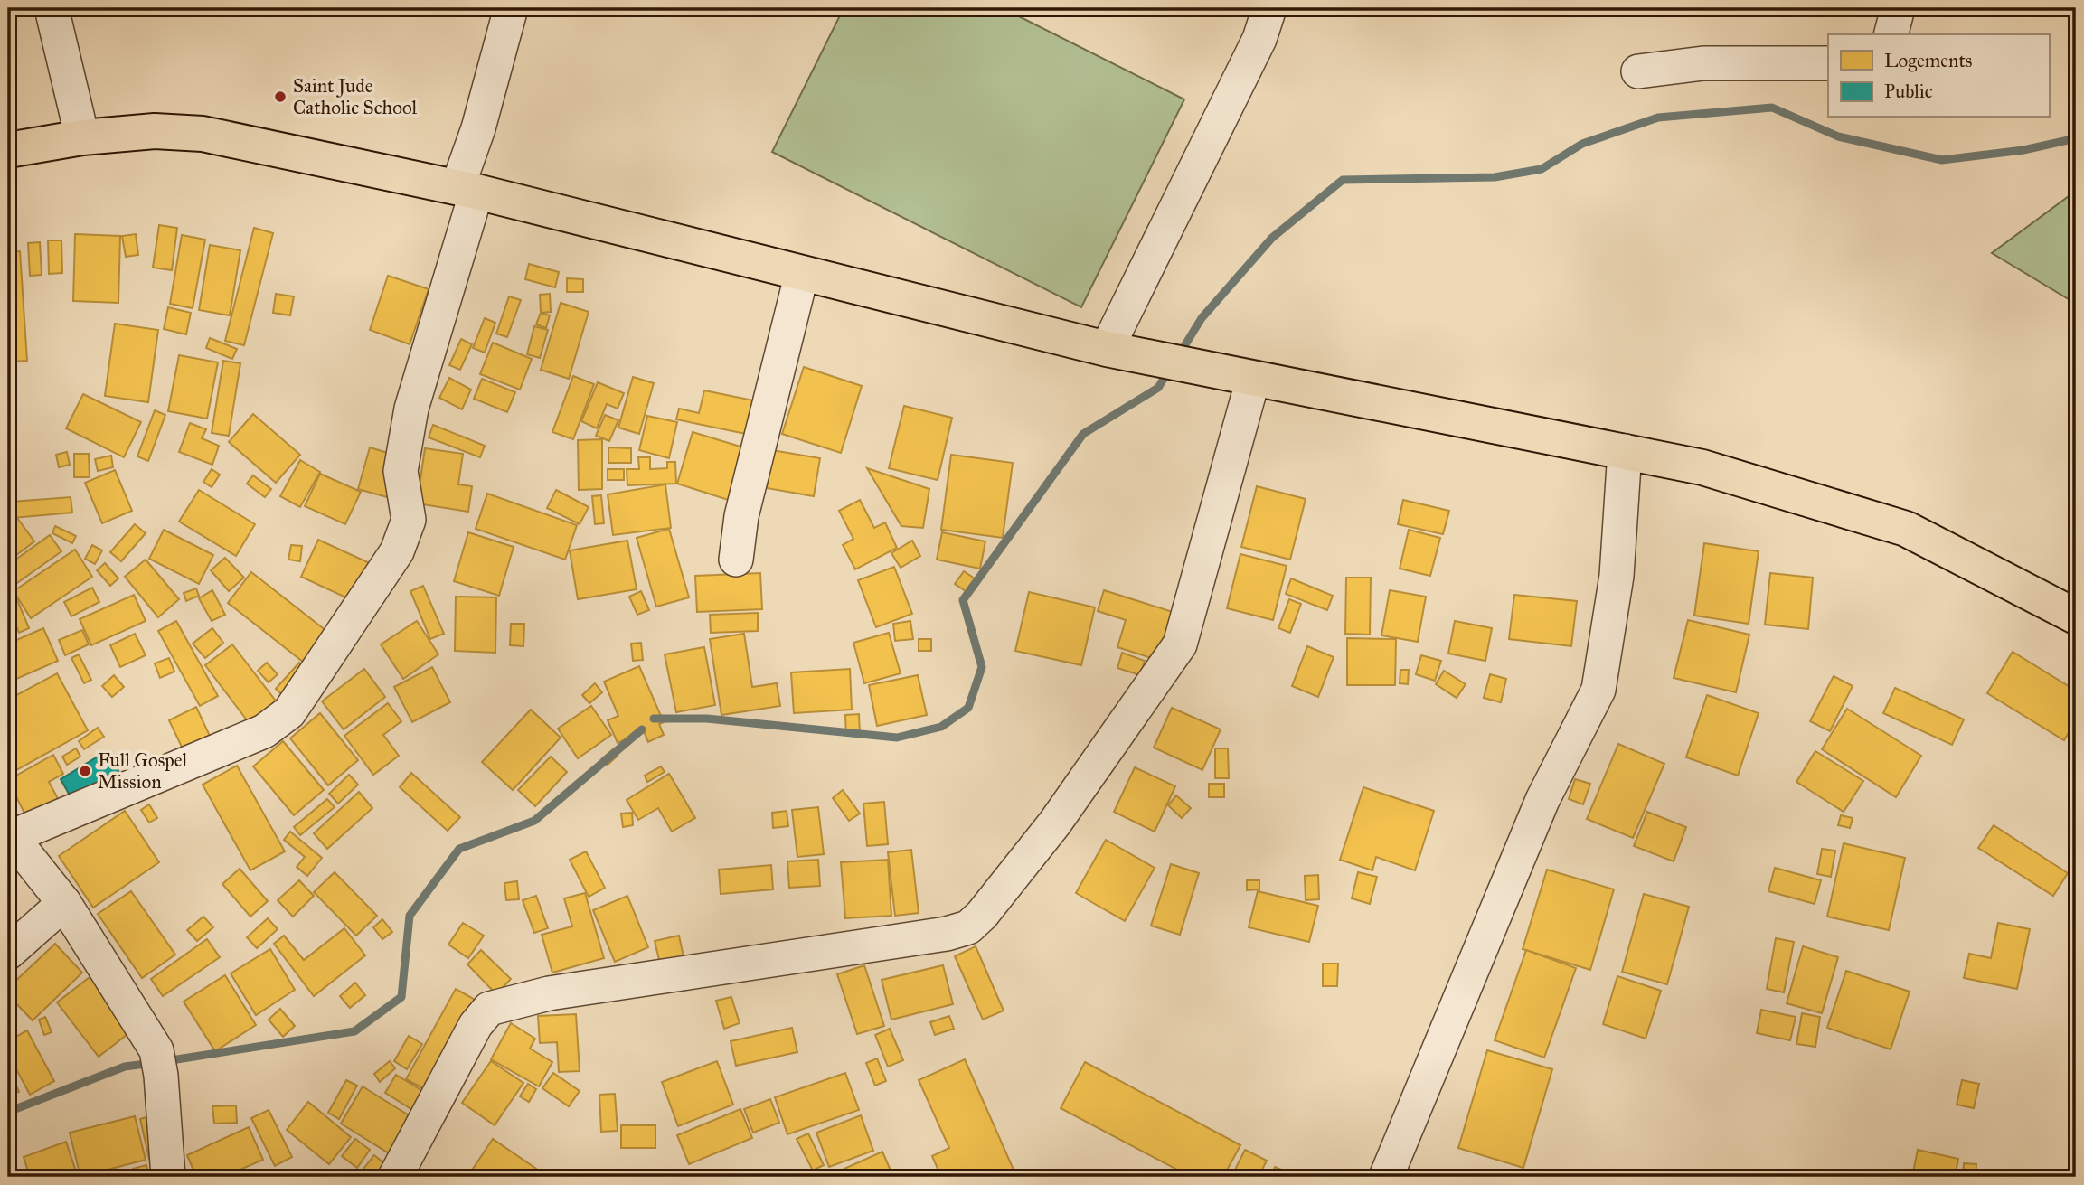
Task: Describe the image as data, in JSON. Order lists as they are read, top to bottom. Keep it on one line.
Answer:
{"places":["Saint Jude Catholic School","Full Gospel Mission"],"legend":["Logements","Public"]}
